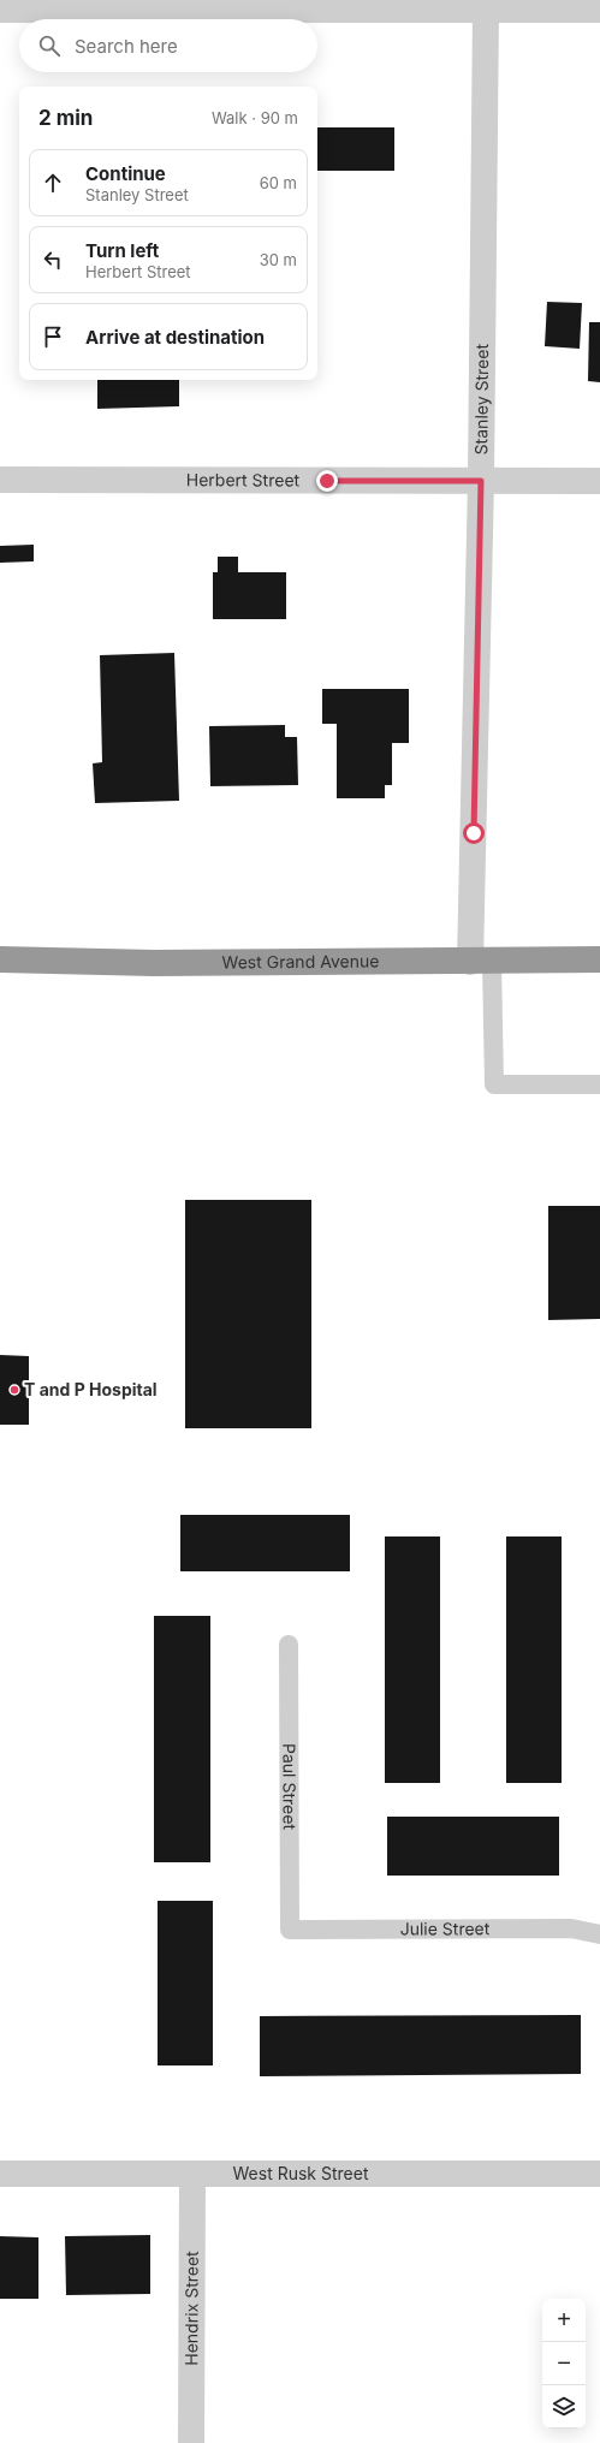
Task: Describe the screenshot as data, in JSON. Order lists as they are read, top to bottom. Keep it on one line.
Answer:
{"streets":{"highway":["West Grand Avenue"],"street":["Stanley Street","Herbert Street","West Rusk Street","Hendrix Street"],"lane":["Paul Street","Julie Street"]},"crossings":[["Stanley Street","Herbert Street"],["Stanley Street","West Grand Avenue"],["Paul Street","Julie Street"],["West Rusk Street","Hendrix Street"]],"places":["T and P Hospital"],"page":{"search":"Search here","heading":["2 min","Walk · 90 m"],"list":[["Continue","Stanley Street","60 m"],["Turn left","Herbert Street","30 m"],"Arrive at destination"],"map_buttons":["+","−"]}}
